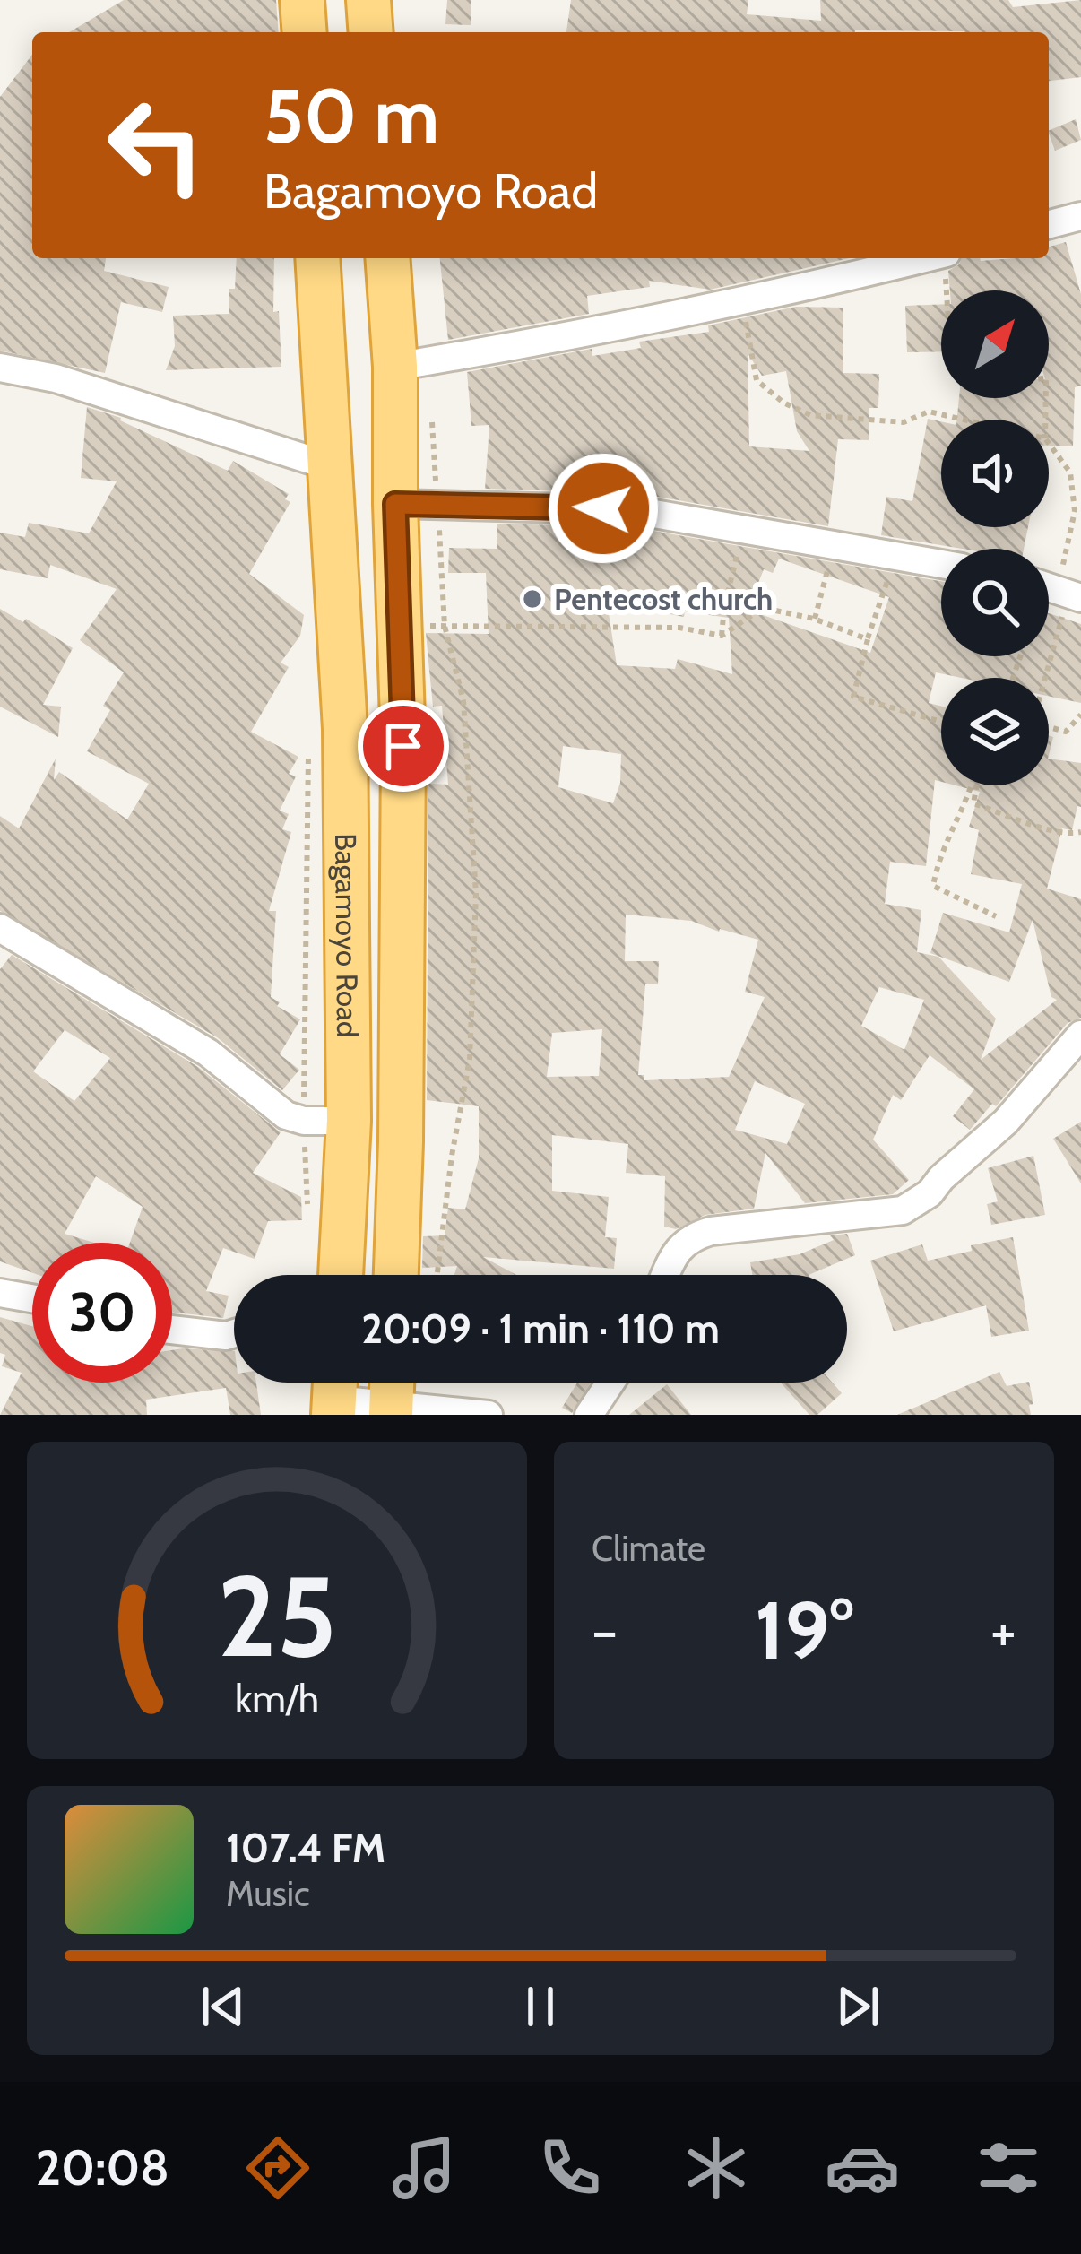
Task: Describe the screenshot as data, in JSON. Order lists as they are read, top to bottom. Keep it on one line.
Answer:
{"streets":{"highway":["Bagamoyo Road"]},"places":["Pentecost church"],"north":"top right","page":{"turn":["50 m","Bagamoyo Road"],"limit":"30","trip":"20:09 · 1 min · 110 m","tile":"Climate","heat":["−","19°","+"],"song":["107.4 FM","Music"],"tabs":"20:08","gauge":["25","km/h"]}}
